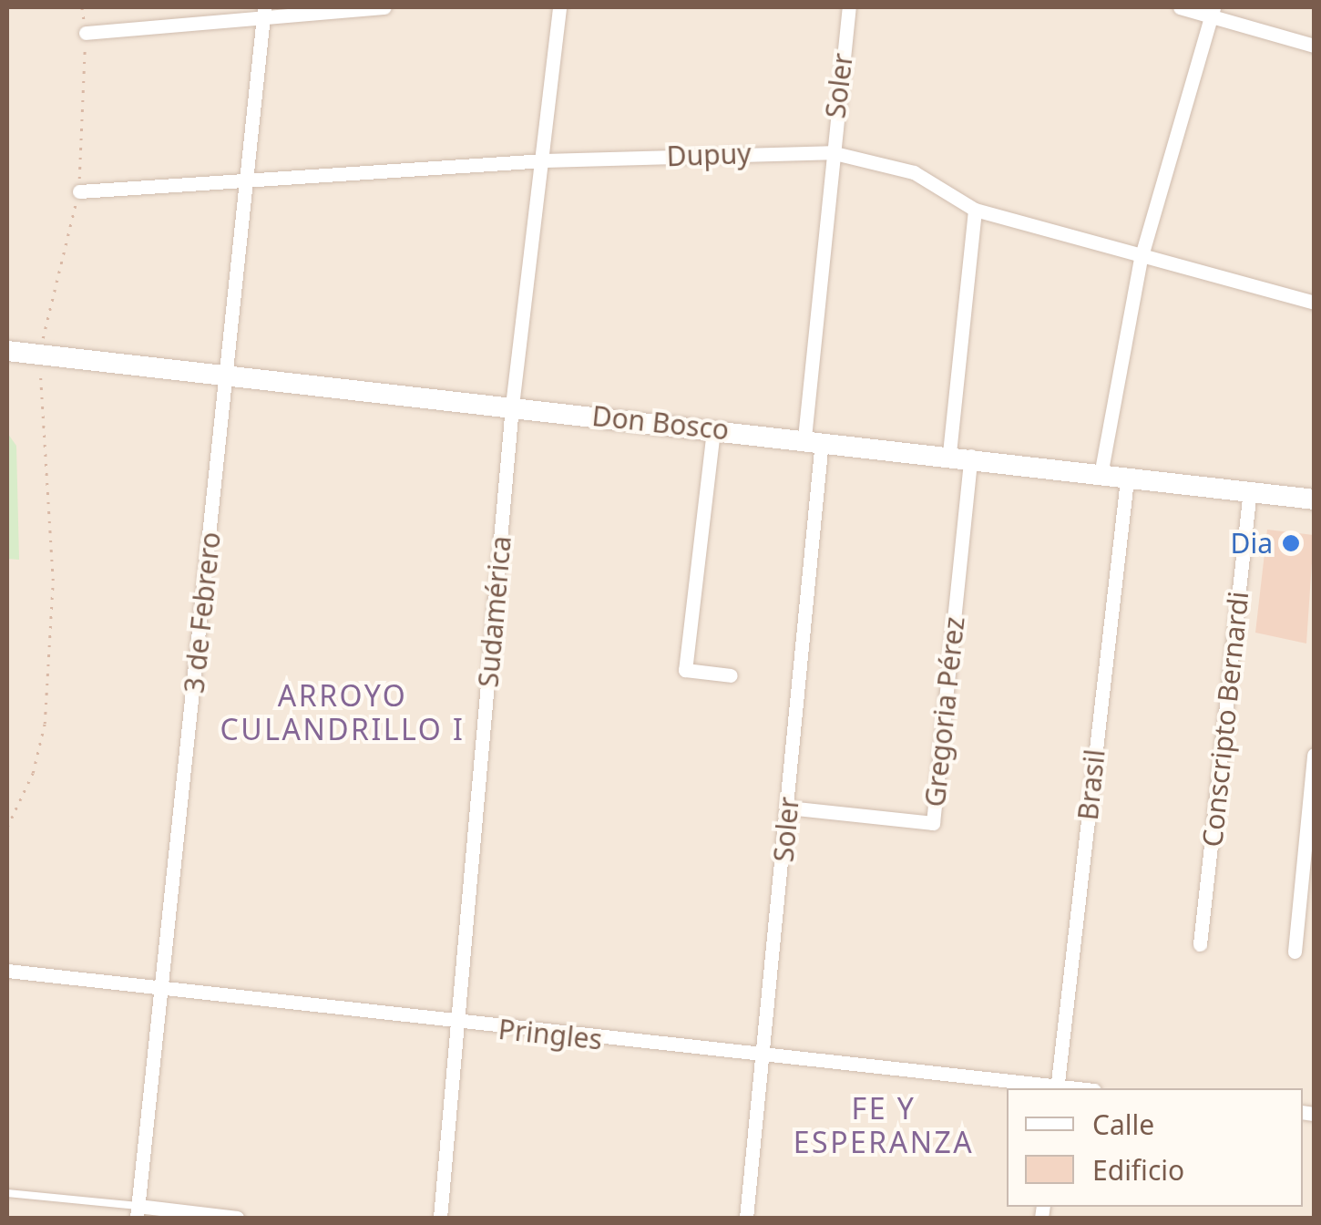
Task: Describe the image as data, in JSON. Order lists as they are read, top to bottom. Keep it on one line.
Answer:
{"streets":{"main road":["Don Bosco"],"street":["Soler","Dupuy","Sudamérica","3 de Febrero","Gregoria Pérez","Conscripto Bernardi","Brasil","Pringles"]},"crossings":[["Soler","Dupuy"],["Soler","Don Bosco"],["Soler","Gregoria Pérez"],["Soler","Pringles"],["Dupuy","Sudamérica"],["Dupuy","3 de Febrero"],["Don Bosco","Sudamérica"],["Don Bosco","3 de Febrero"],["Don Bosco","Gregoria Pérez"],["Don Bosco","Conscripto Bernardi"],["Don Bosco","Brasil"],["Sudamérica","Pringles"],["3 de Febrero","Pringles"],["Brasil","Pringles"]],"districts":["ARROYO CULANDRILLO I","FE Y ESPERANZA"],"places":["Dia"],"legend":["Calle","Edificio"]}
